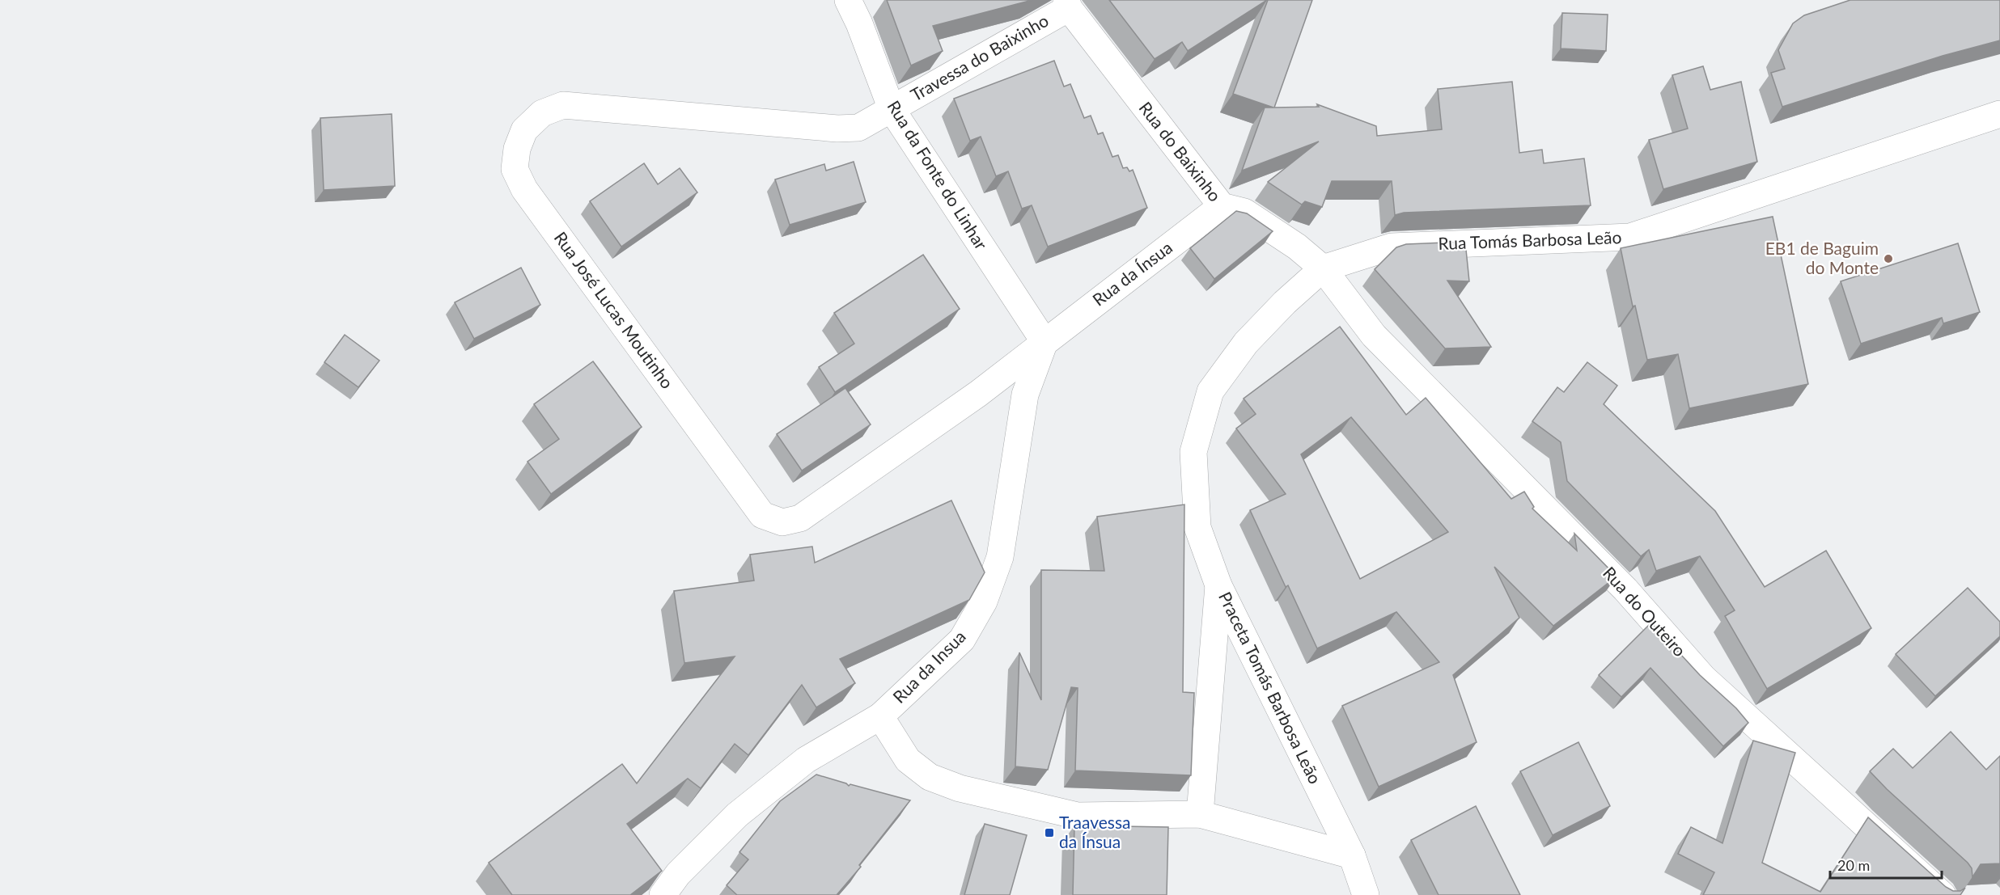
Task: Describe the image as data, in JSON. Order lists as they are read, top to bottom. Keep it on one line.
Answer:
{"streets":{"street":["Travessa do Baixinho","Rua do Baixinho","Rua da Fonte do Linhar","Rua Tomás Barbosa Leão","Rua da Ínsua","Rua José Lucas Moutinho","Rua do Outeiro","Rua da Insua","Praceta Tomás Barbosa Leão"]},"crossings":[["Travessa do Baixinho","Rua do Baixinho"],["Travessa do Baixinho","Rua da Fonte do Linhar"],["Travessa do Baixinho","Rua José Lucas Moutinho"],["Rua do Baixinho","Rua Tomás Barbosa Leão"],["Rua do Baixinho","Rua da Ínsua"],["Rua do Baixinho","Rua do Outeiro"],["Rua da Fonte do Linhar","Rua da Ínsua"],["Rua da Fonte do Linhar","Rua José Lucas Moutinho"],["Rua da Fonte do Linhar","Rua da Insua"],["Rua Tomás Barbosa Leão","Rua do Outeiro"],["Rua Tomás Barbosa Leão","Praceta Tomás Barbosa Leão"],["Rua da Ínsua","Rua José Lucas Moutinho"],["Rua da Ínsua","Rua da Insua"],["Rua José Lucas Moutinho","Rua da Insua"]],"places":{"other":["EB1 de Baguim do Monte"],"transit":["Traavessa da Ínsua"]},"scale_bar":"20 m"}
